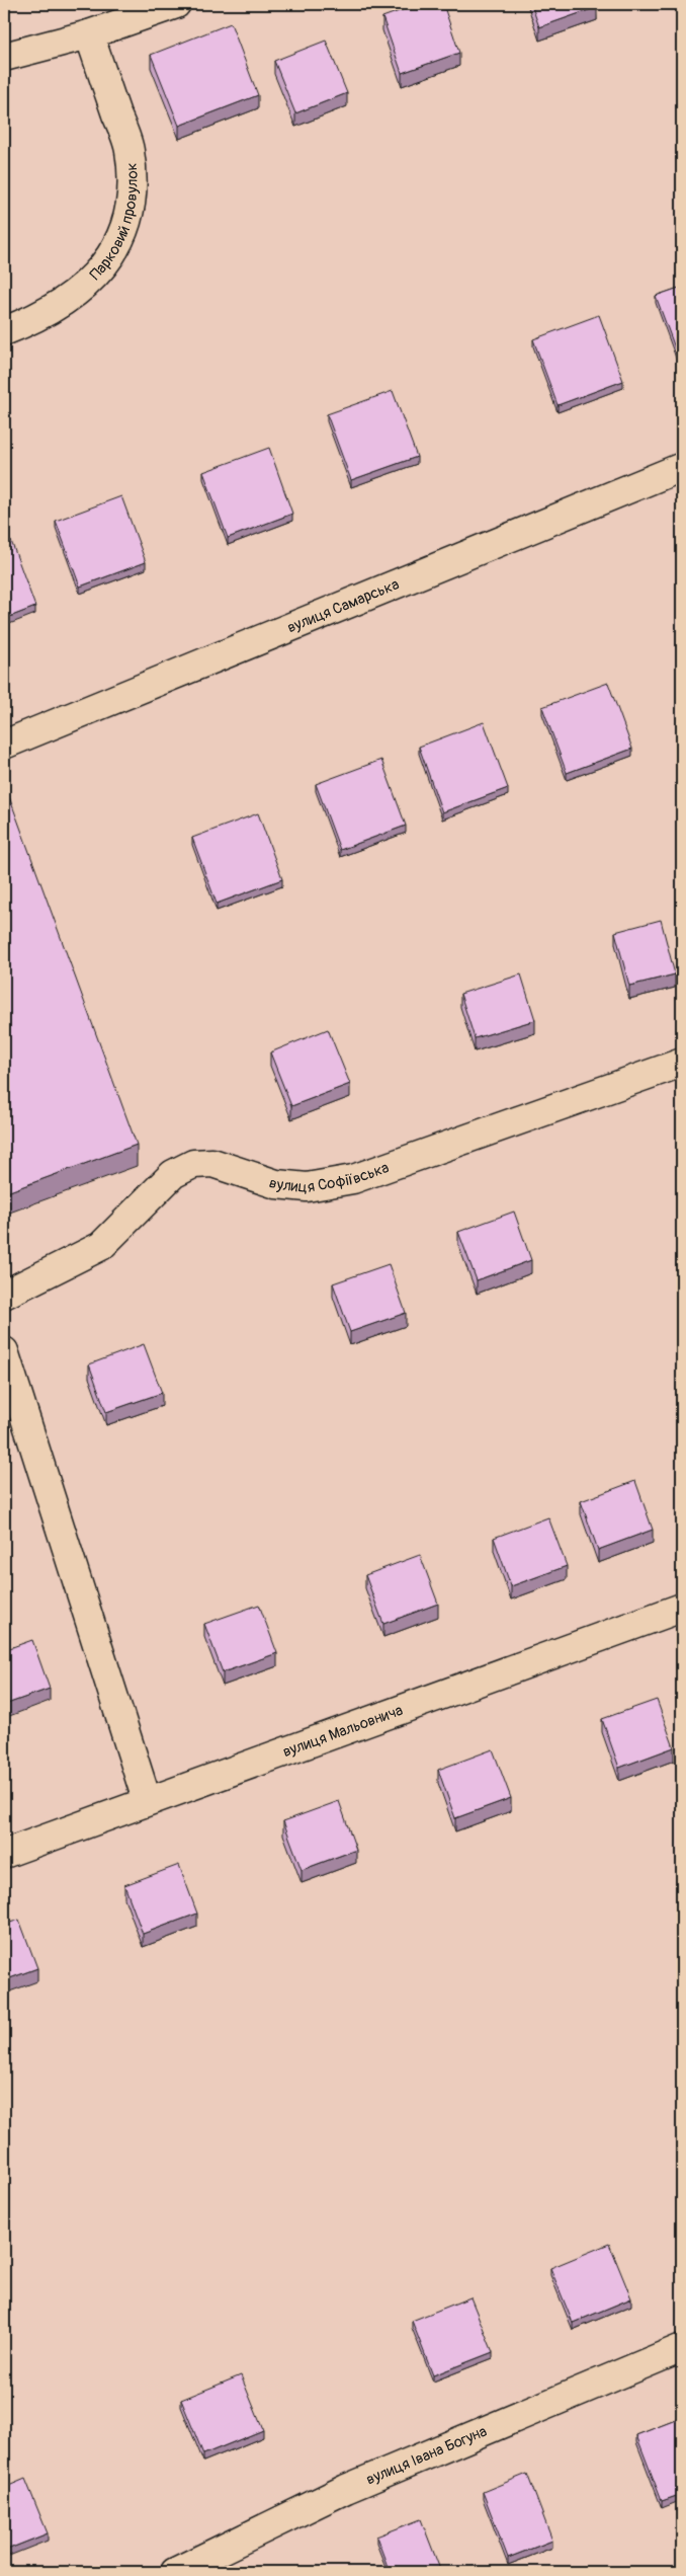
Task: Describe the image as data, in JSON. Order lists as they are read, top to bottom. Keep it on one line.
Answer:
{"streets":{"street":["Парковий провулок","вулиця Самарська","вулиця Софіївська","вулиця Мальовнича","вулиця Івана Богуна"]}}
